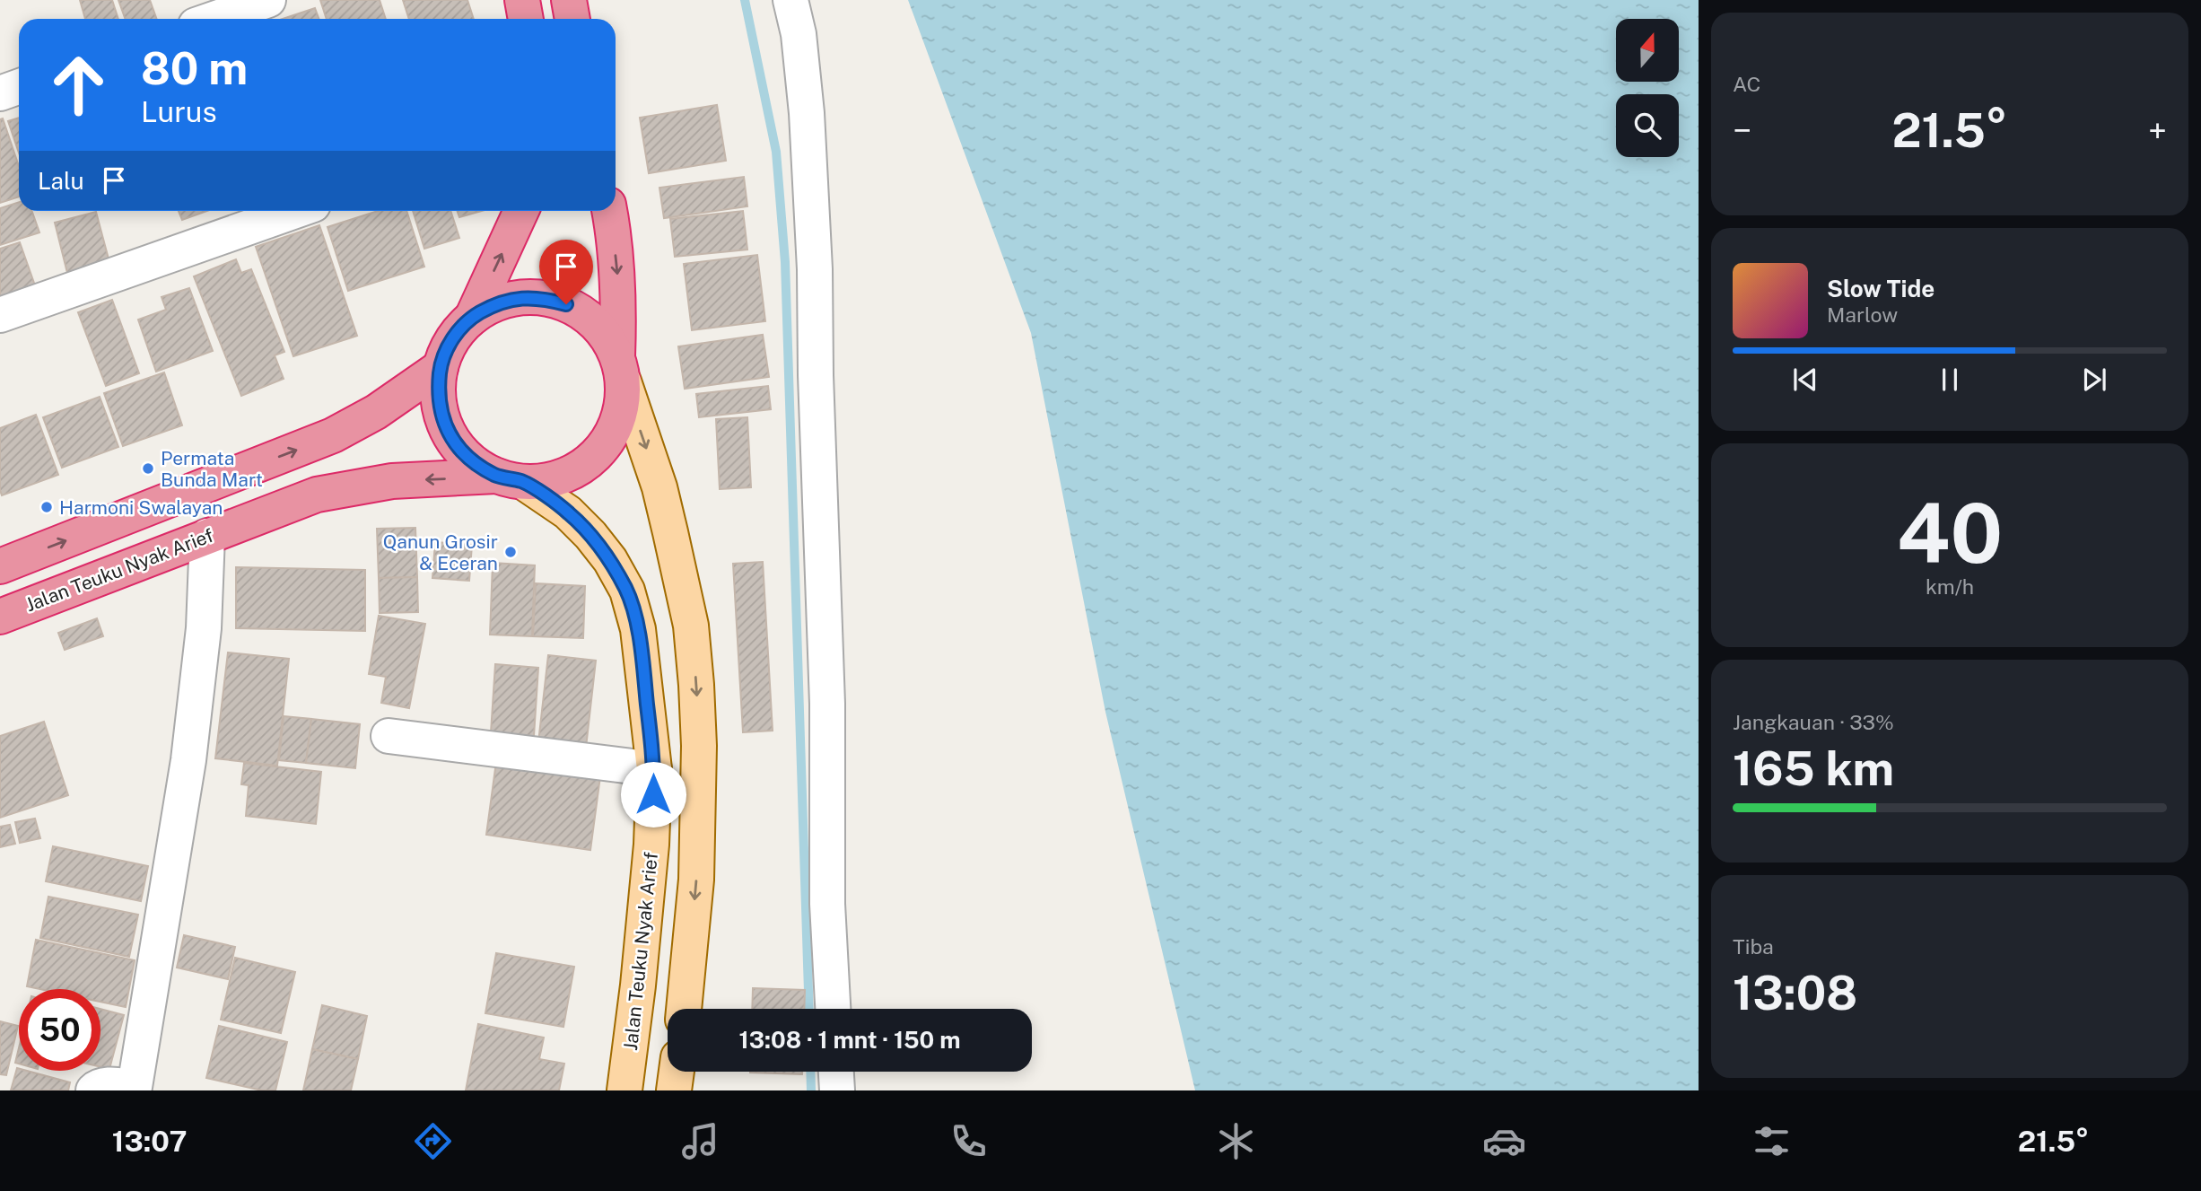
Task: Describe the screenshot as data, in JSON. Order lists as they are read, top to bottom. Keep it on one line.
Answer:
{"streets":{"highway":["Jalan Teuku Nyak Arief"]},"places":["Permata Bunda Mart","Harmoni Swalayan","Qanun Grosir & Eceran"],"north":"top","page":{"tile":["AC",["40","km/h"],["Jangkauan · 33%","165 km"],["Tiba","13:08"]],"turn":["80 m","Lurus"],"heat":["−","21.5°","+"],"then":"Lalu","song":["Slow Tide","Marlow"],"limit":"50","trip":"13:08 · 1 mnt · 150 m","tabs":["13:07","21.5°"]}}
